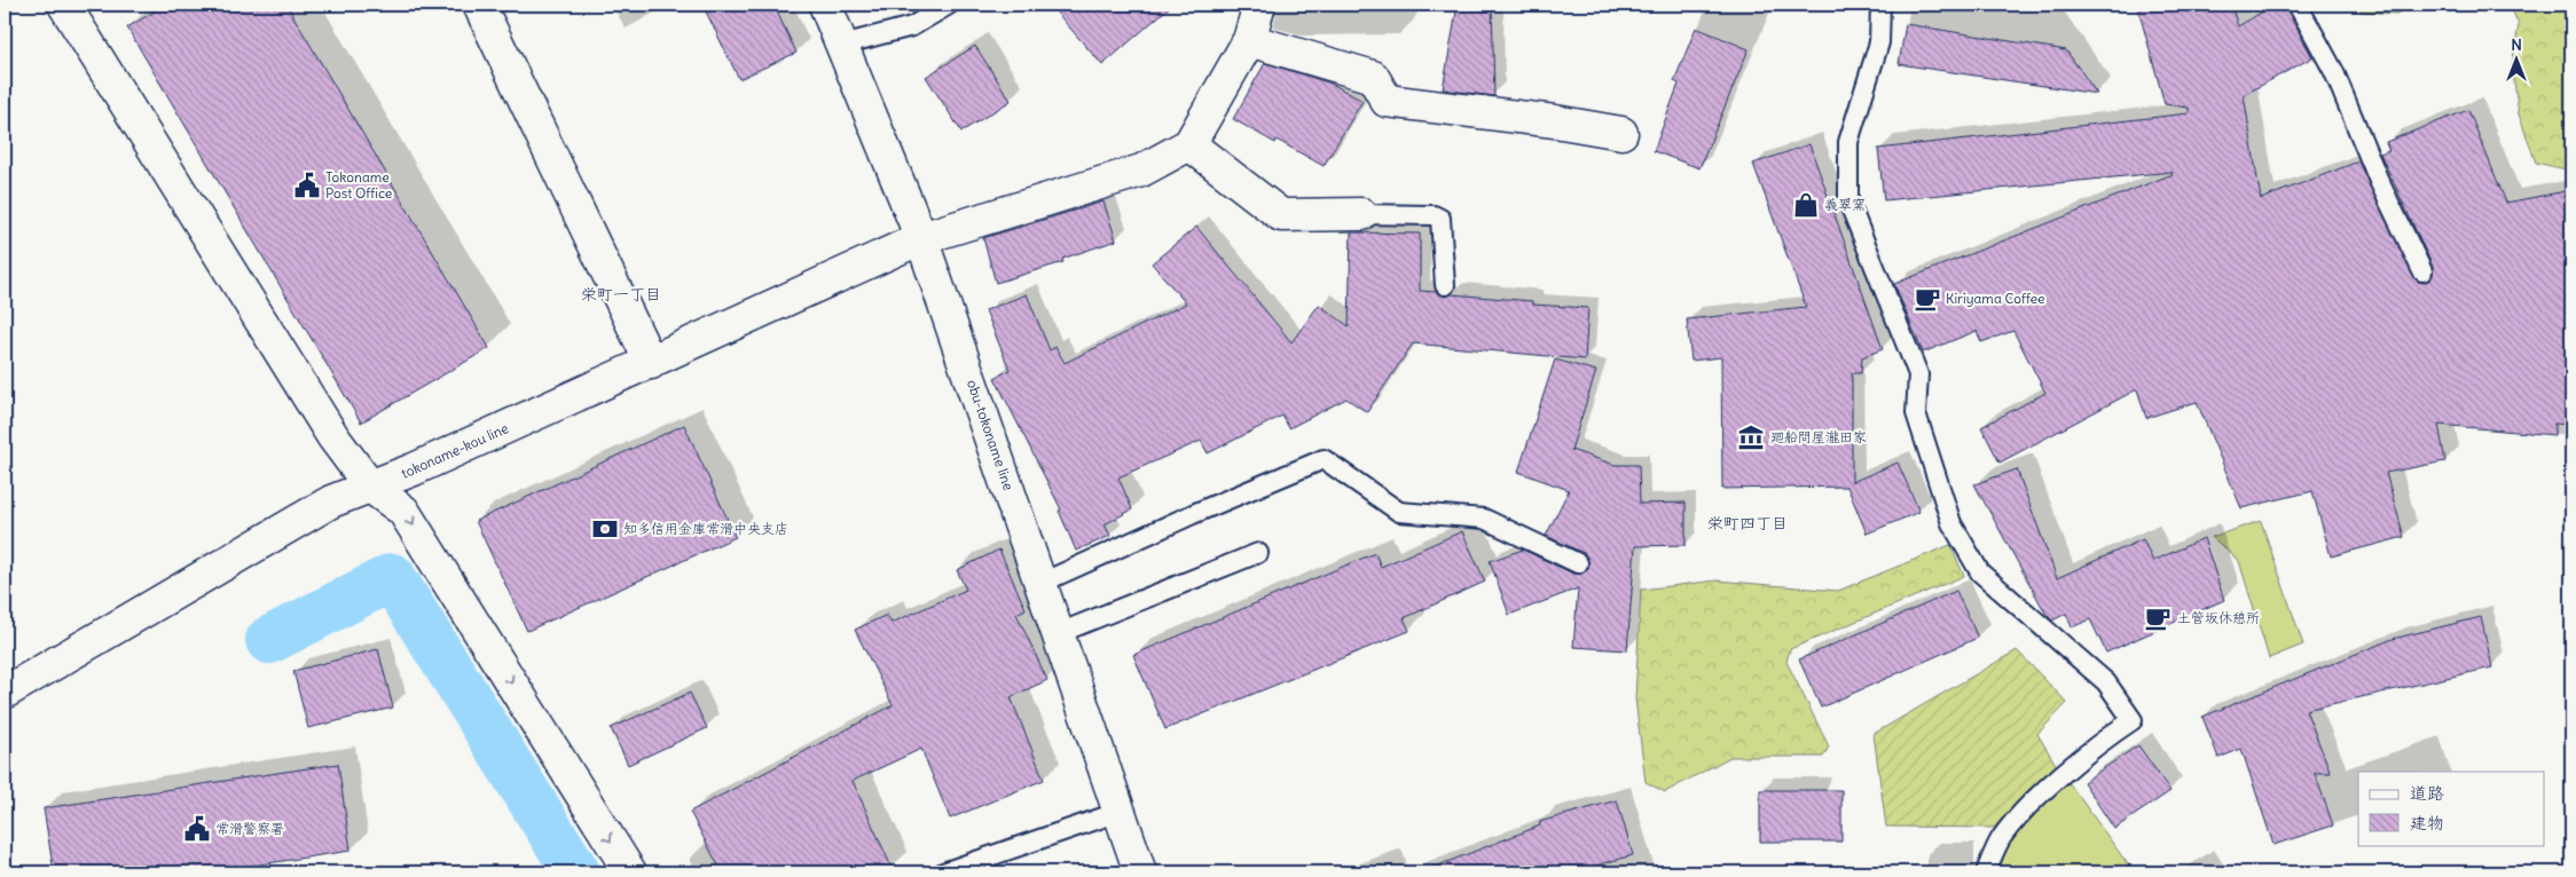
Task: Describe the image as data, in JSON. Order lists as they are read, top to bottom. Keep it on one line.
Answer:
{"streets":{"street":["obu-tokoname line","tokoname-kou line"]},"crossings":[["obu-tokoname line","tokoname-kou line"]],"districts":["栄町一丁目","栄町四丁目"],"places":{"public building":["Tokoname Post Office","常滑警察署"],"shop":["義翠窯"],"cafe":["Kiriyama Coffee","土管坂休憩所"],"museum":["廻船問屋瀧田家"],"bank":["知多信用金庫常滑中央支店"]},"legend":["道路","建物"],"north":"top"}
